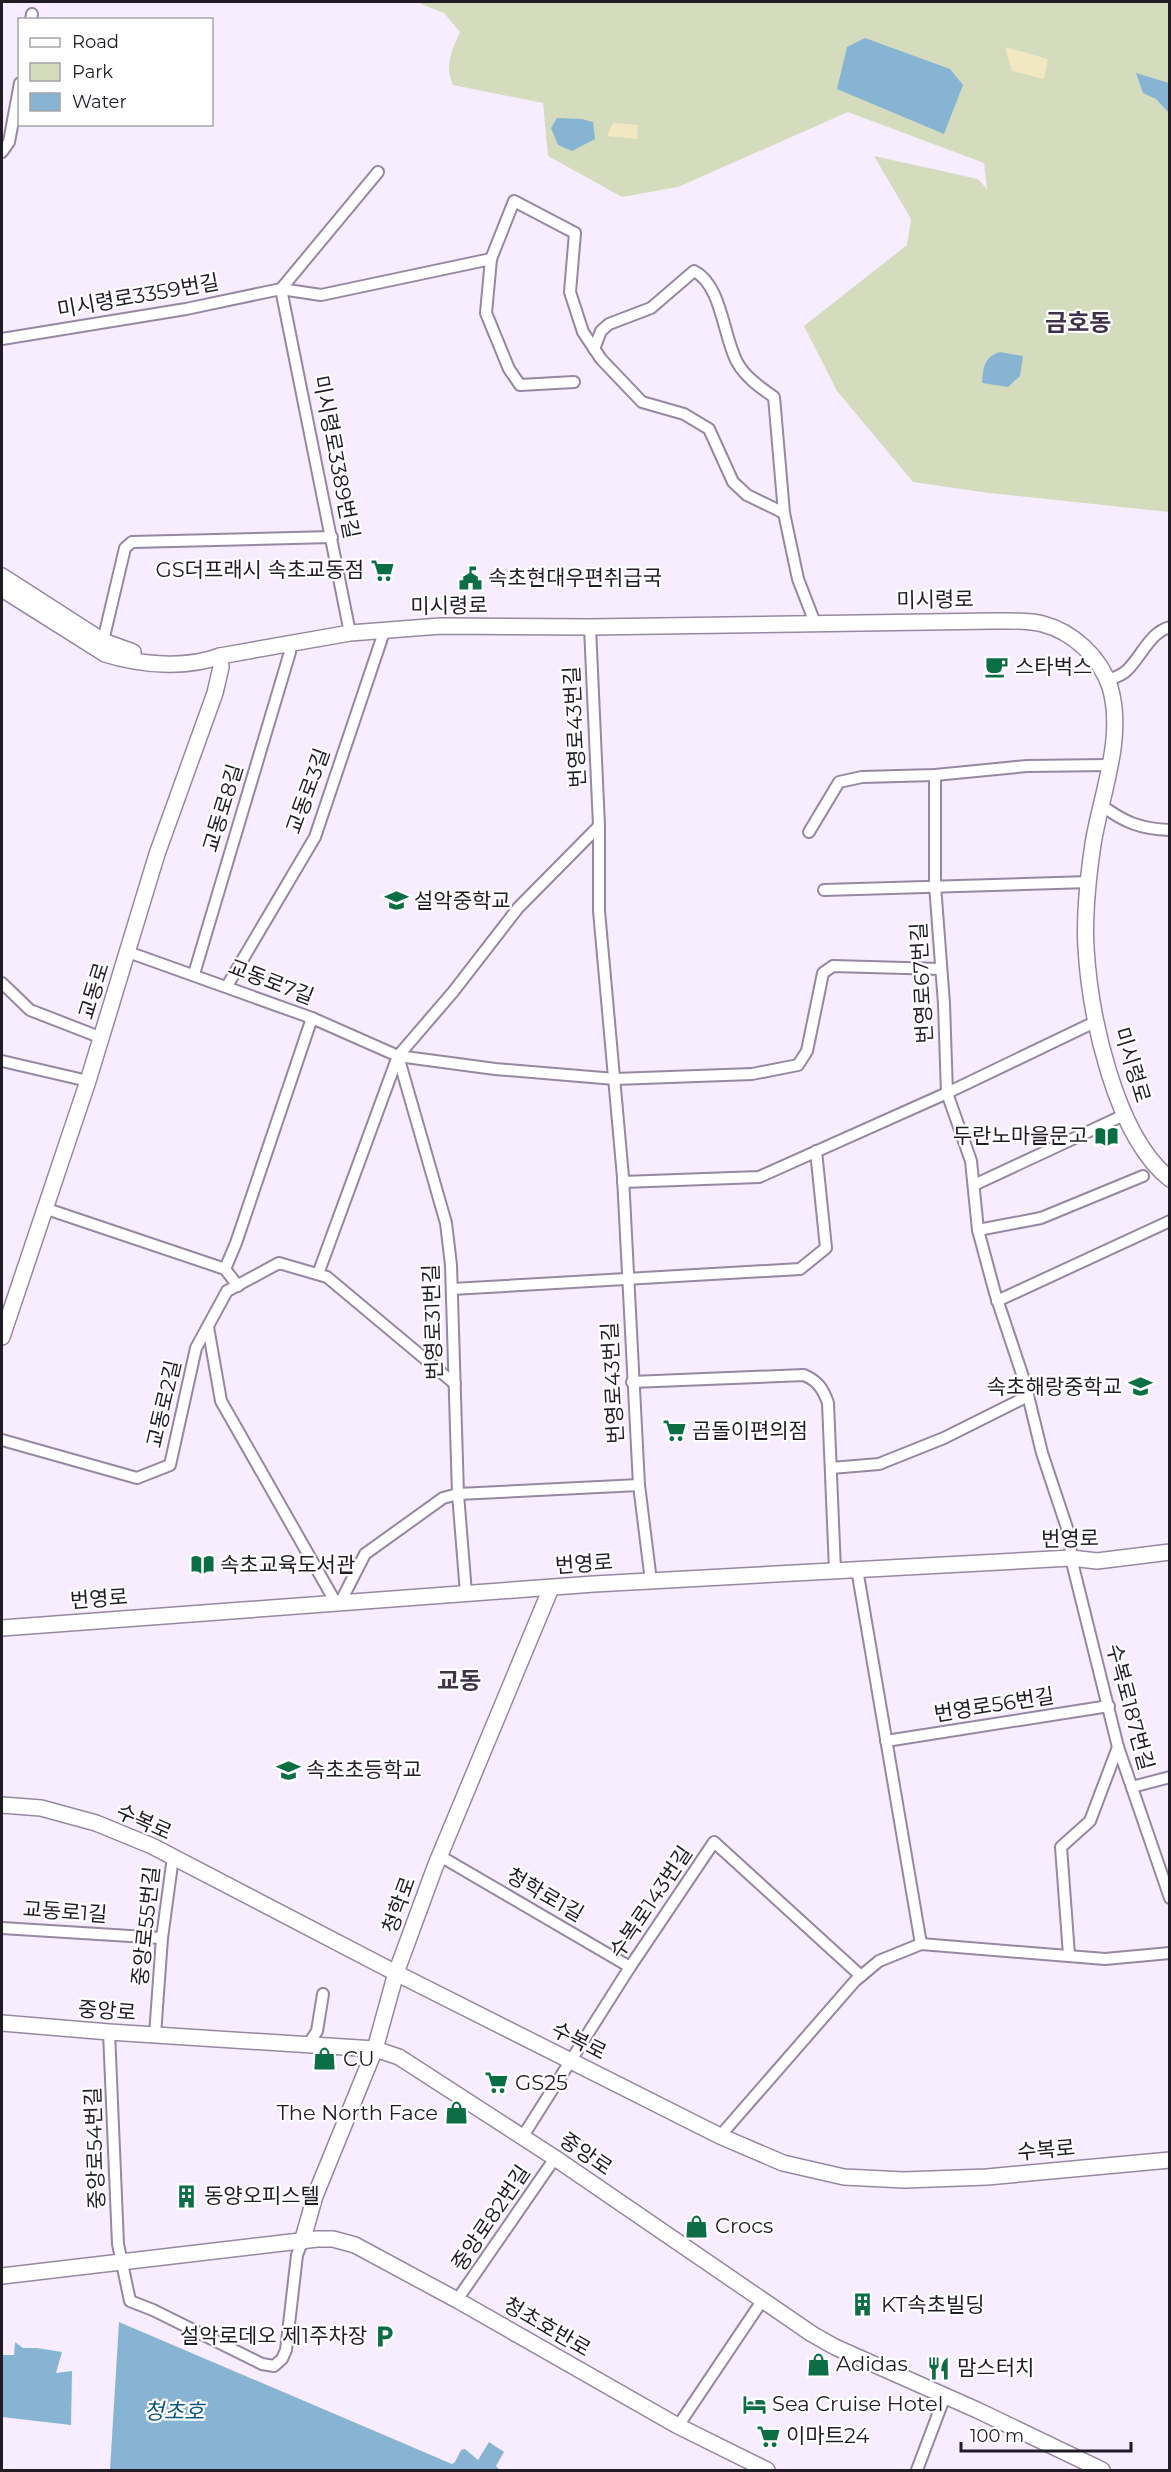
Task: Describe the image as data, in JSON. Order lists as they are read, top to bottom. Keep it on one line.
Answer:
{"streets":{"street":["미시령로3359번길","미시령로3389번길","미시령로","번영로43번길","교동로3길","교동로8길","교동로7길","번영로67번길","교동로","번영로31번길","교동로2길","번영로","번영로56번길","수복로187번길","수복로","청학로1길","수복로143번길","청학로","교동로1길","중앙로55번길","중앙로","중앙로54번길","중앙로82번길","청초호반로"]},"crossings":[["미시령로3359번길","미시령로3389번길"],["미시령로3389번길","미시령로"],["미시령로","번영로43번길"],["미시령로","교동로3길"],["미시령로","교동로"],["번영로43번길","교동로7길"],["번영로43번길","번영로"],["교동로3길","교동로7길"],["교동로8길","교동로7길"],["교동로7길","번영로67번길"],["교동로7길","교동로"],["교동로7길","번영로31번길"],["번영로67번길","번영로"],["번영로67번길","수복로187번길"],["번영로31번길","번영로"],["번영로","수복로187번길"],["번영로","청학로"],["번영로56번길","수복로187번길"],["수복로","수복로143번길"],["수복로","청학로"],["수복로","중앙로55번길"],["청학로1길","수복로143번길"],["청학로1길","청학로"],["수복로143번길","중앙로"],["청학로","중앙로"],["청학로","청초호반로"],["교동로1길","중앙로55번길"],["중앙로55번길","중앙로"],["중앙로","중앙로54번길"],["중앙로","중앙로82번길"],["중앙로54번길","청초호반로"],["중앙로82번길","청초호반로"]],"districts":["금호동","교동"],"water":["청초호"],"places":{"supermarket":["GS더프래시 속초교동점","곰돌이편의점","GS25","이마트24"],"public building":["속초현대우편취급국"],"cafe":["스타벅스"],"school or university":["설악중학교","속초해랑중학교","속초초등학교"],"library":["두란노마을문고","속초교육도서관"],"shop":["CU","The North Face","Crocs","Adidas"],"building":["동양오피스텔","KT속초빌딩"],"parking":["설악로데오 제1주차장"],"restaurant":["맘스터치"],"hotel":["Sea Cruise Hotel"]},"legend":["Road","Park","Water"],"scale_bar":"100 m"}
